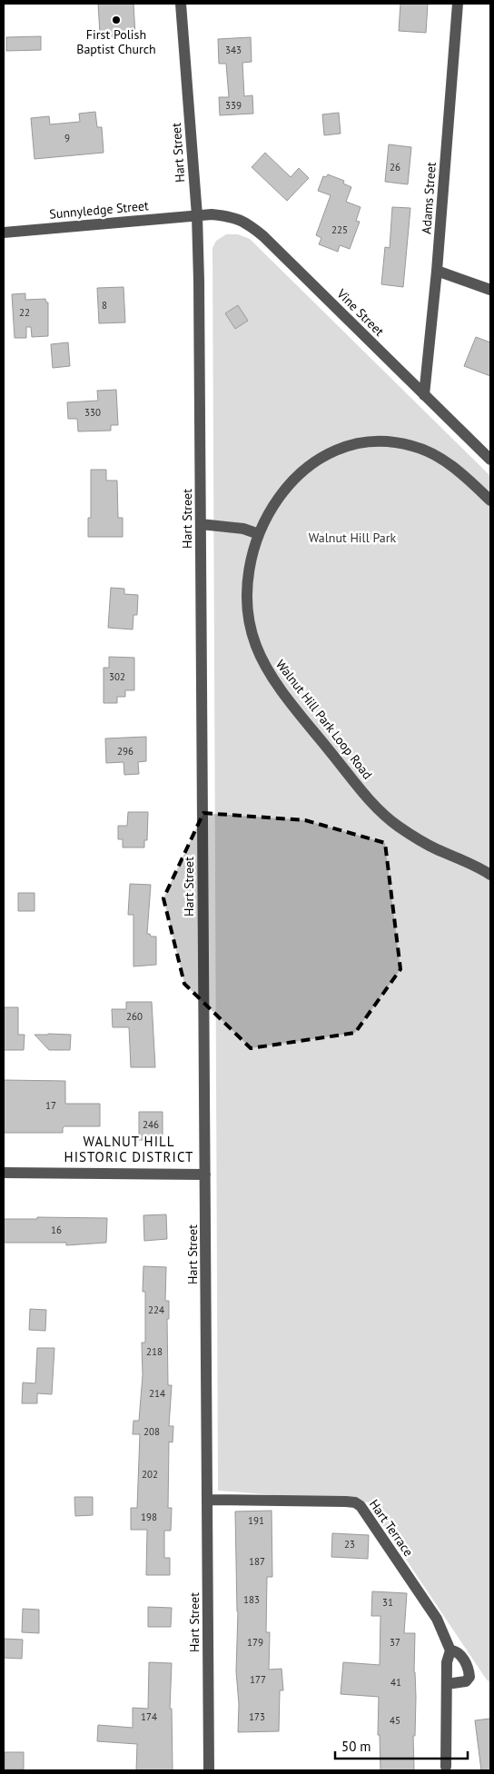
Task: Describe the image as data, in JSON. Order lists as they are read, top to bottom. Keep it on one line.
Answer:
{"streets":{"street":["Hart Street","Adams Street","Sunnyledge Street","Vine Street","Walnut Hill Park Loop Road","Hart Terrace"]},"crossings":[["Hart Street","Sunnyledge Street"],["Hart Street","Vine Street"],["Hart Street","Hart Terrace"],["Adams Street","Vine Street"],["Sunnyledge Street","Vine Street"]],"districts":["WALNUT HILL HISTORIC DISTRICT"],"parks":["Walnut Hill Park"],"places":["First Polish Baptist Church"],"house_numbers":["343","339","9","26","225","8","22","330","302","296","260","17","246","16","224","218","214","208","202","198","191","23","187","183","31","179","37","177","41","174","173","45"],"scale_bar":"50 m"}
